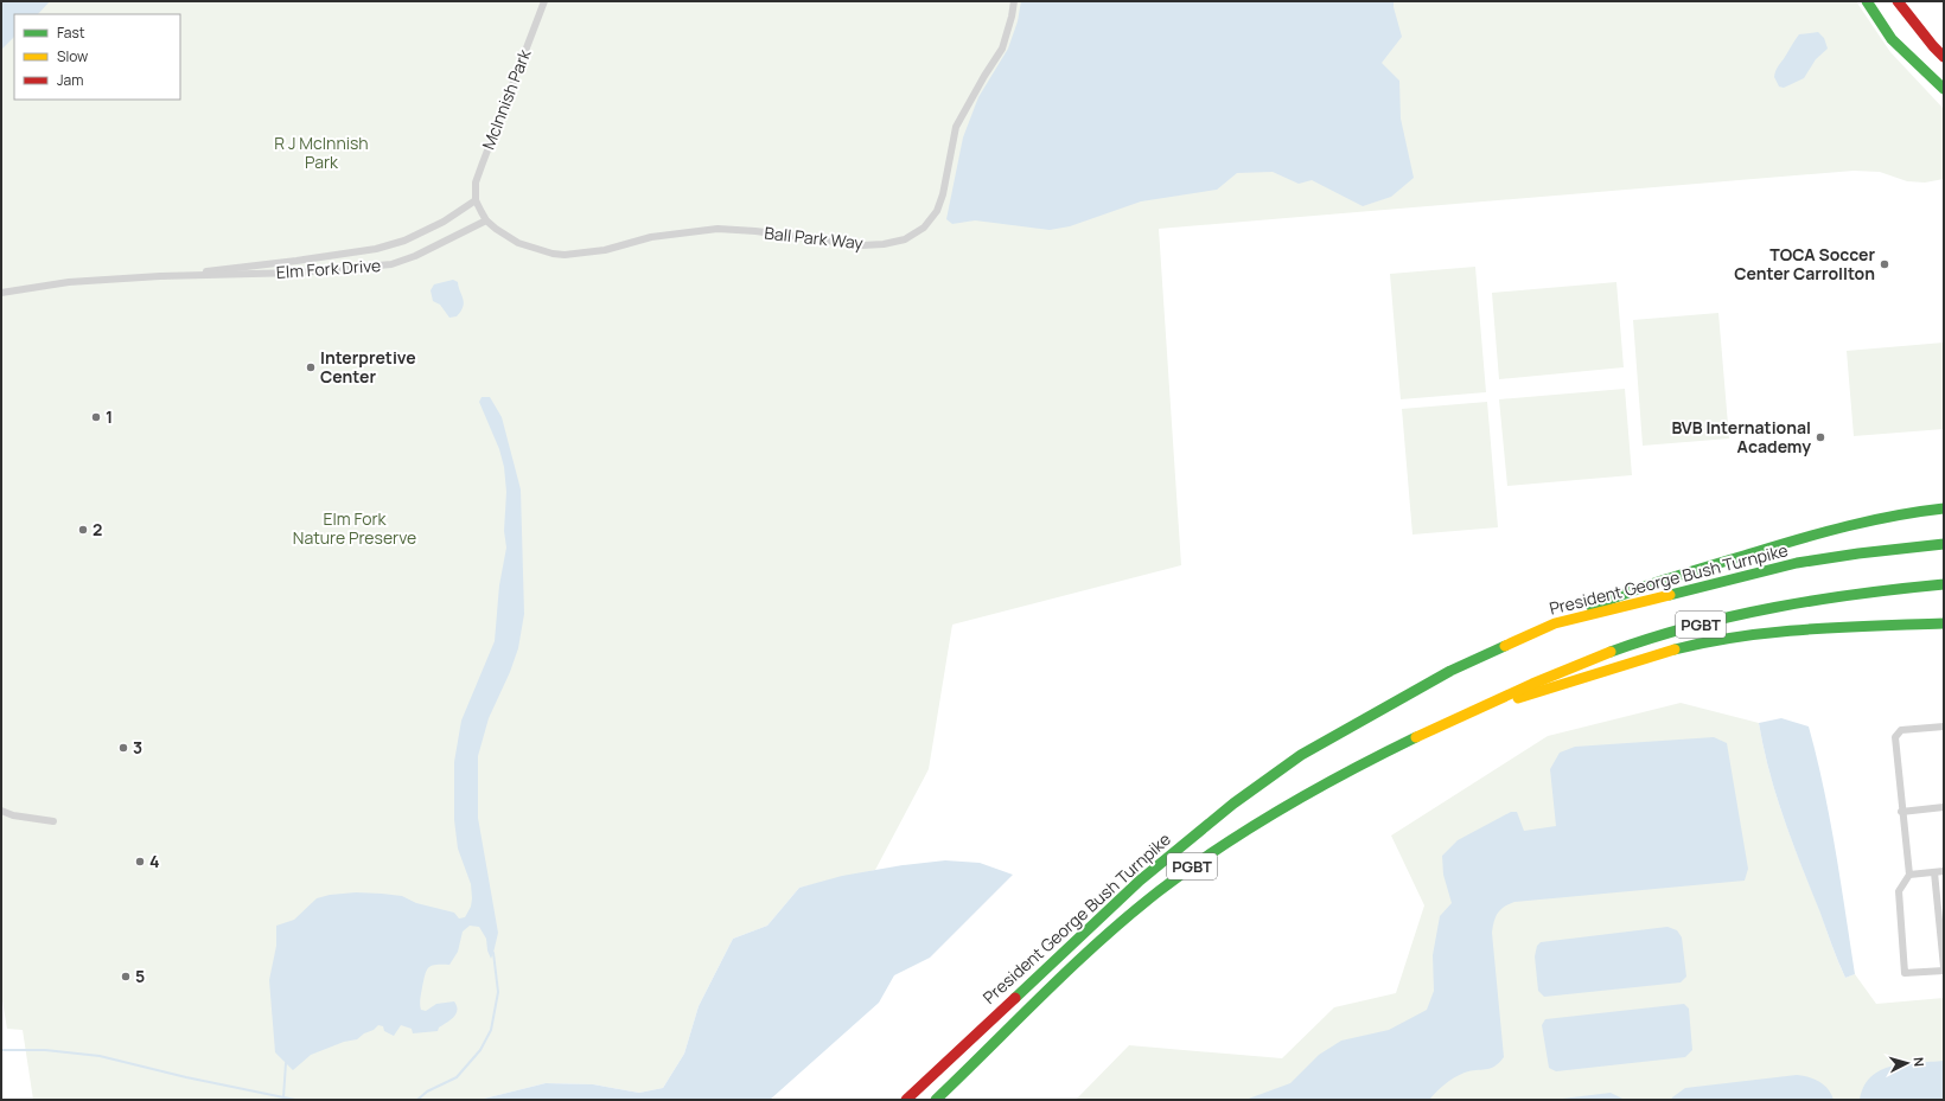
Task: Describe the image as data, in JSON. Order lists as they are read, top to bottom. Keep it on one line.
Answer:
{"streets":{"main road":["President George Bush Turnpike","PGBT"],"street":["McInnish Park","Ball Park Way","Elm Fork Drive"]},"crossings":[["McInnish Park","Ball Park Way"],["McInnish Park","Elm Fork Drive"],["Ball Park Way","Elm Fork Drive"]],"parks":["R J McInnish Park","Elm Fork Nature Preserve"],"places":["TOCA Soccer Center Carrollton","Interpretive Center","1","BVB International Academy","2","3","4","5"],"legend":["Fast","Slow","Jam"],"north":"right"}
